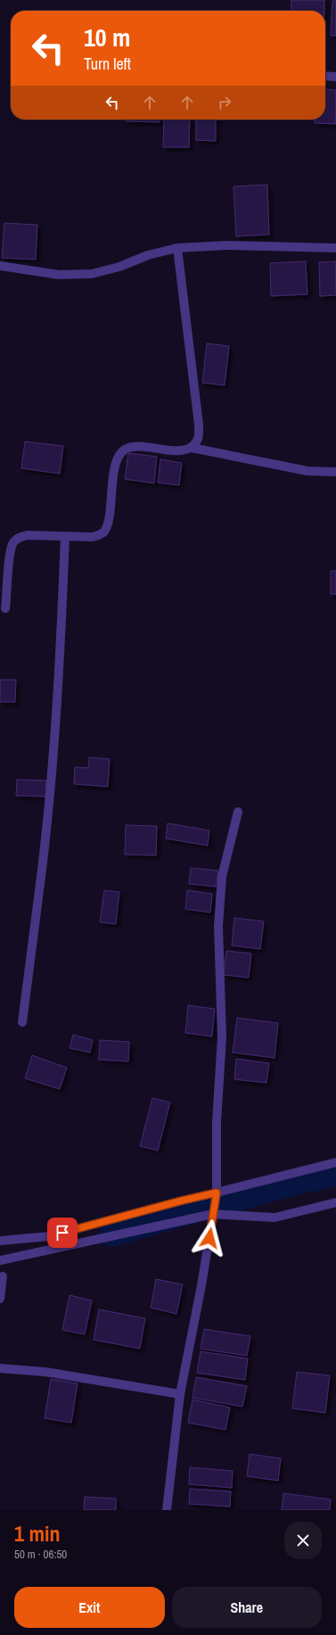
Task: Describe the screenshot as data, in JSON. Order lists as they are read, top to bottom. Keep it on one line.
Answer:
{"page":{"turn":["10 m","Turn left"],"heading":["1 min","50 m · 06:50"],"buttons":["Exit","Share"]}}
